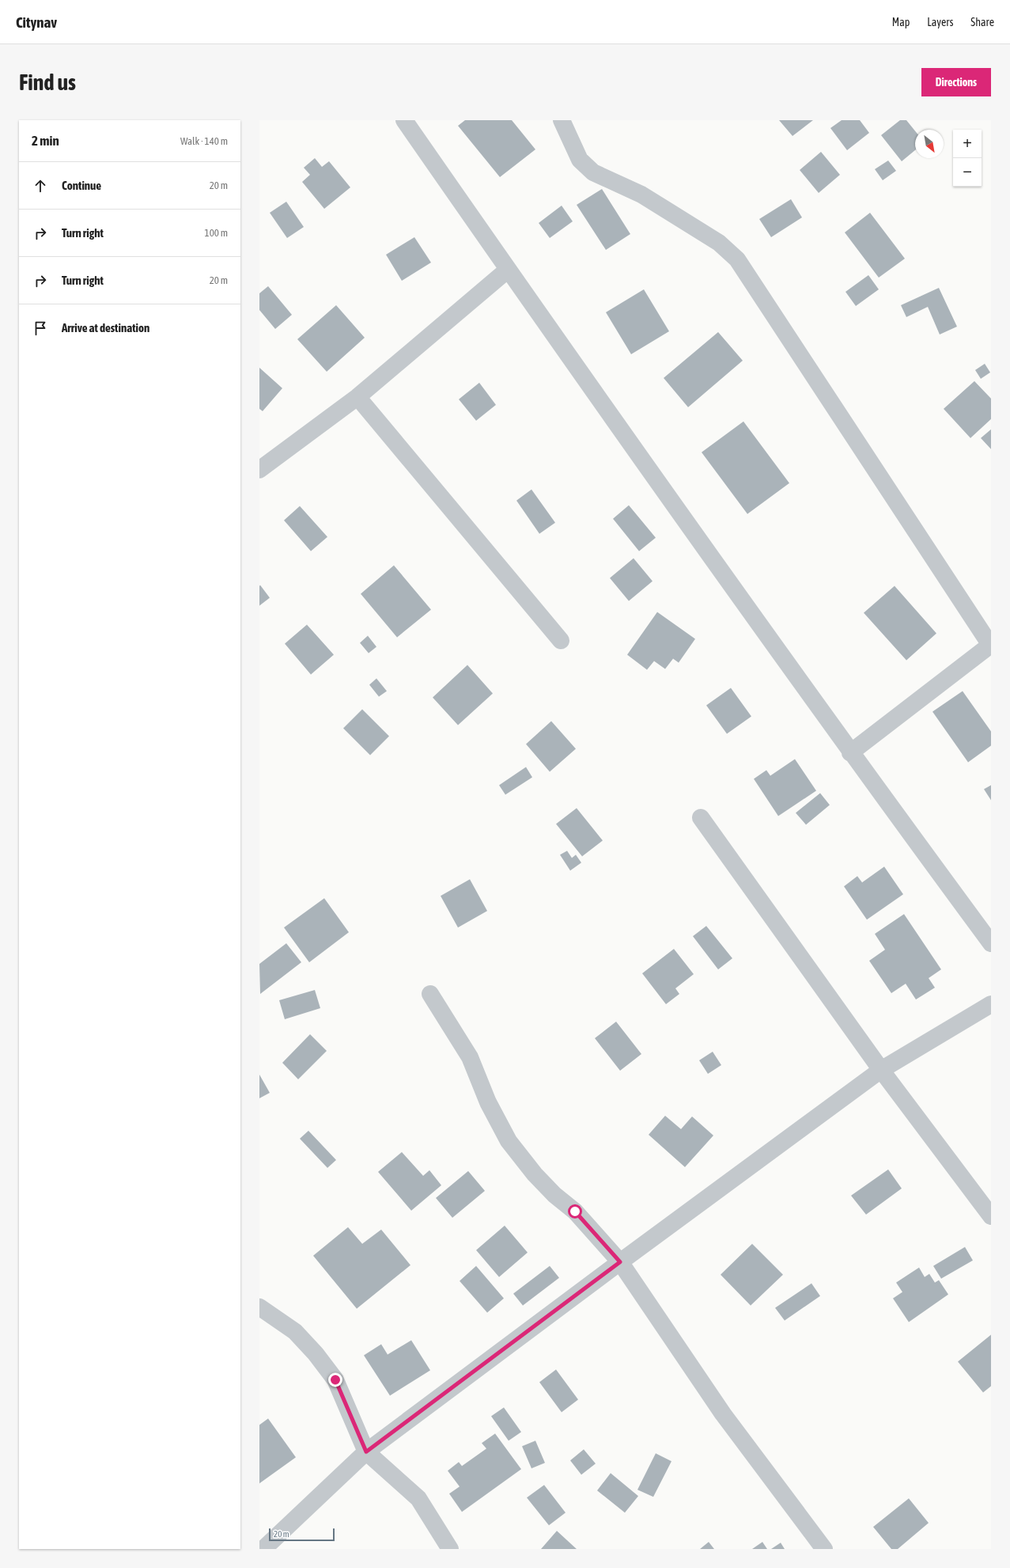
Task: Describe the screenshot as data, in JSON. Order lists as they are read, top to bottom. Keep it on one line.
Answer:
{"scale_bar":"20 m","north":"bottom right","page":{"header":"Citynav","nav":["Map","Layers","Share"],"buttons":"Directions","title":"Find us","heading":["2 min","Walk · 140 m"],"map_buttons":["+","−"],"list":[["Continue","20 m"],["Turn right","100 m"],["Turn right","20 m"],"Arrive at destination"],"scale":"20 m"}}
